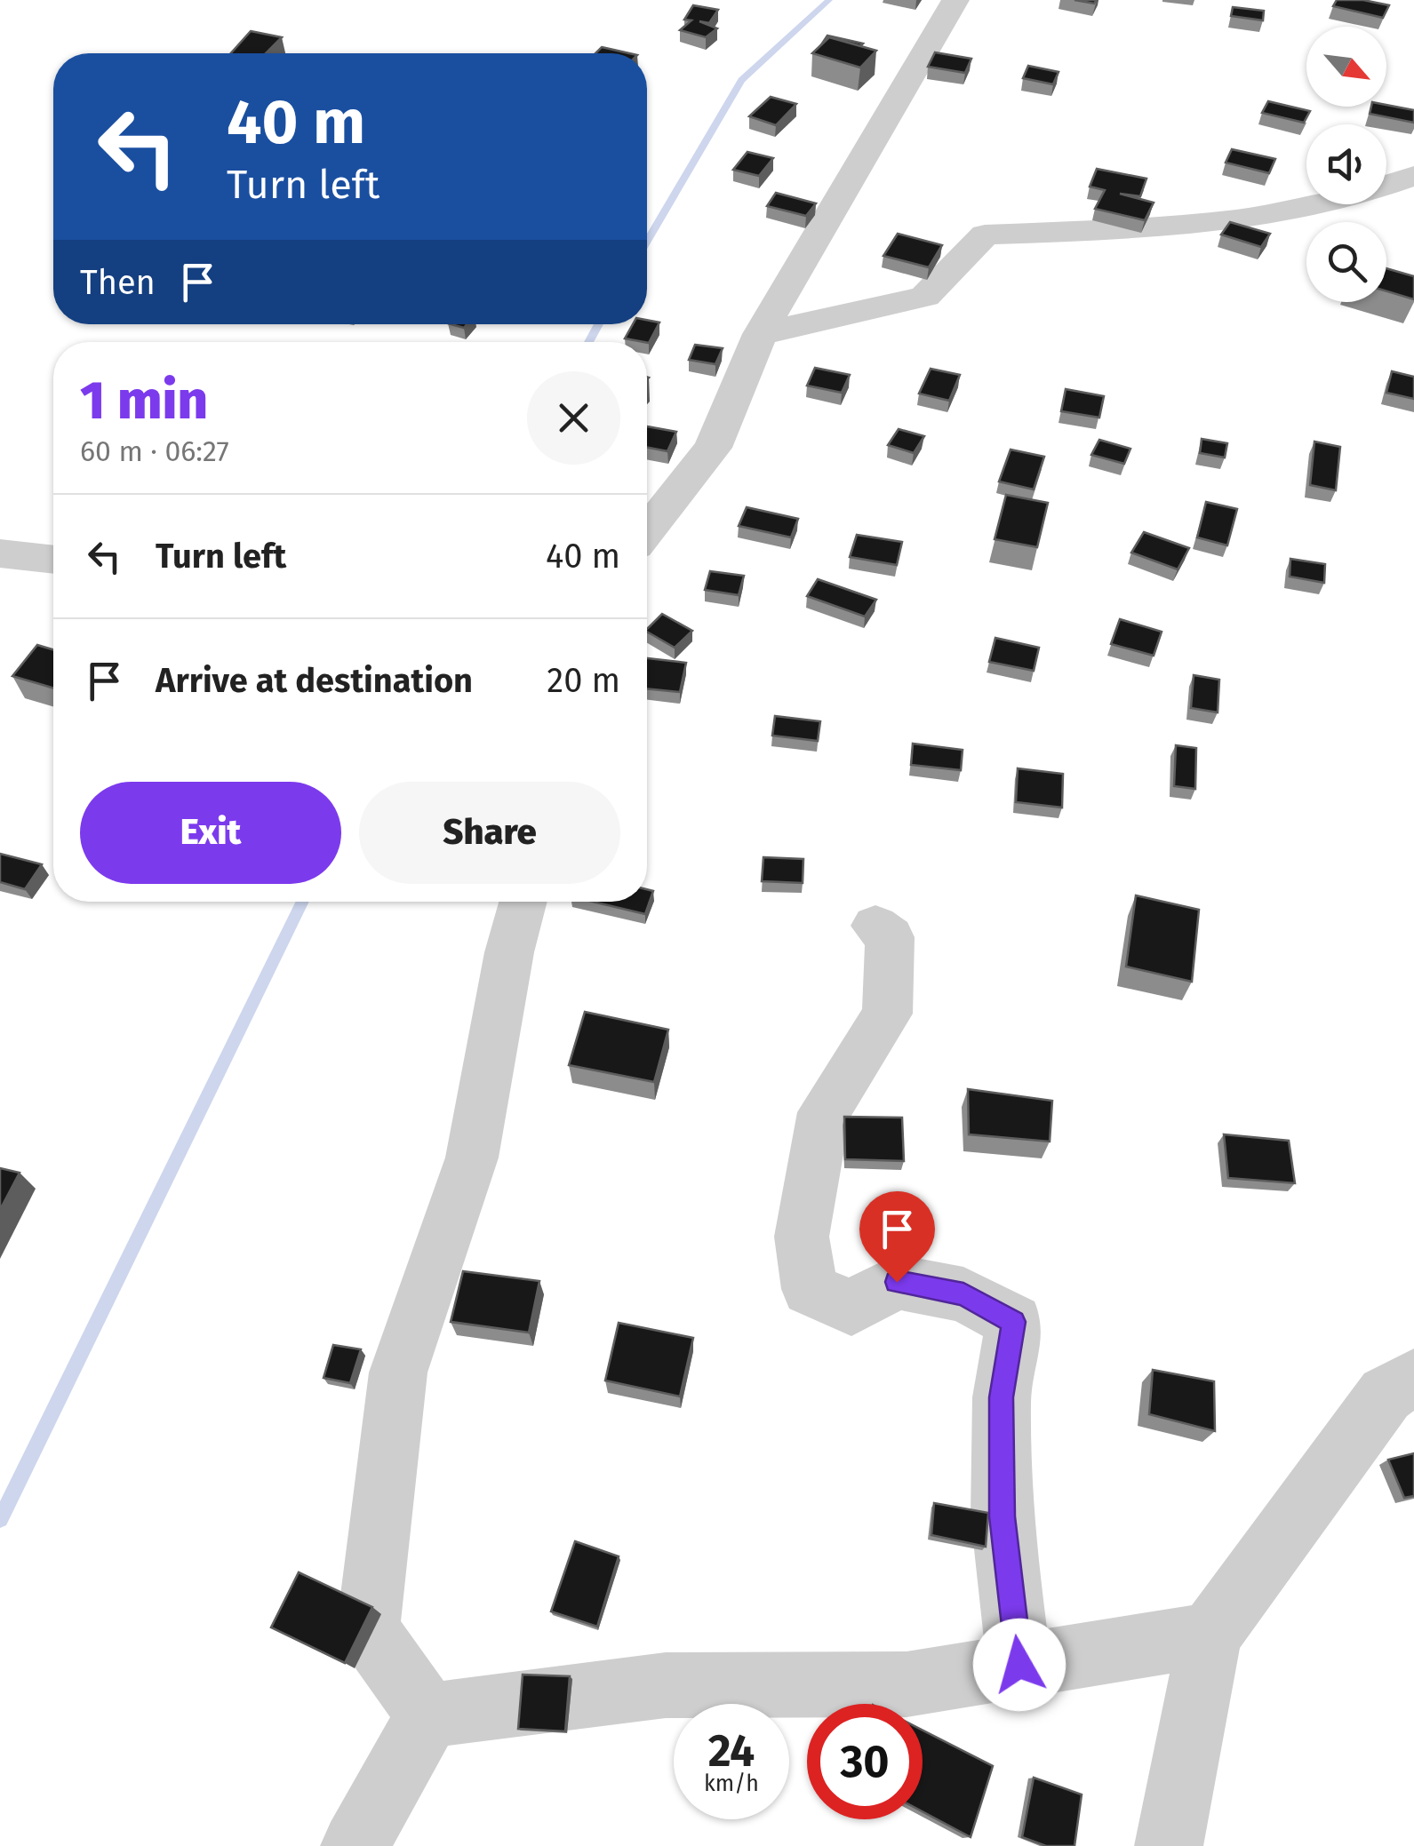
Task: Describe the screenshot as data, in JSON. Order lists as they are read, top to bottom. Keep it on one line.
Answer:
{"north":"bottom right","page":{"turn":["40 m","Turn left"],"then":"Then","heading":["1 min","60 m · 06:27"],"list":[{"name":"Turn left","value":"40 m"},{"name":"Arrive at destination","value":"20 m"}],"buttons":["Exit","Share"],"speed":"24 km/h","limit":"30"}}
